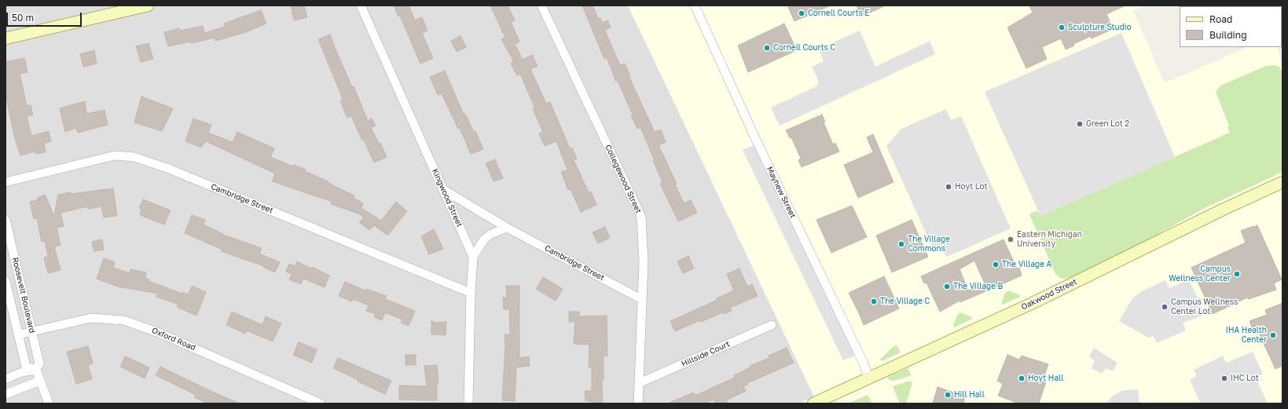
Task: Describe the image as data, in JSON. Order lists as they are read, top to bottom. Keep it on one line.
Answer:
{"streets":{"street":["Collegewood Street","Mayhew Street","Kingwood Street","Cambridge Street","Oakwood Street","Roosevelt Boulevard","Oxford Road","Hillside Court"]},"crossings":[["Collegewood Street","Cambridge Street"],["Collegewood Street","Hillside Court"],["Mayhew Street","Oakwood Street"],["Kingwood Street","Cambridge Street"],["Roosevelt Boulevard","Oxford Road"]],"places":["Cornell Courts E","Sculpture Studio","Cornell Courts C","Green Lot 2","Hoyt Lot","Eastern Michigan University","The Village Commons","The Village A","Campus Wellness Center","The Village B","The Village C","Campus Wellness Center Lot","IHA Health Center","Hoyt Hall","IHC Lot","Hill Hall"],"legend":["Road","Building"],"scale_bar":"50 m"}
